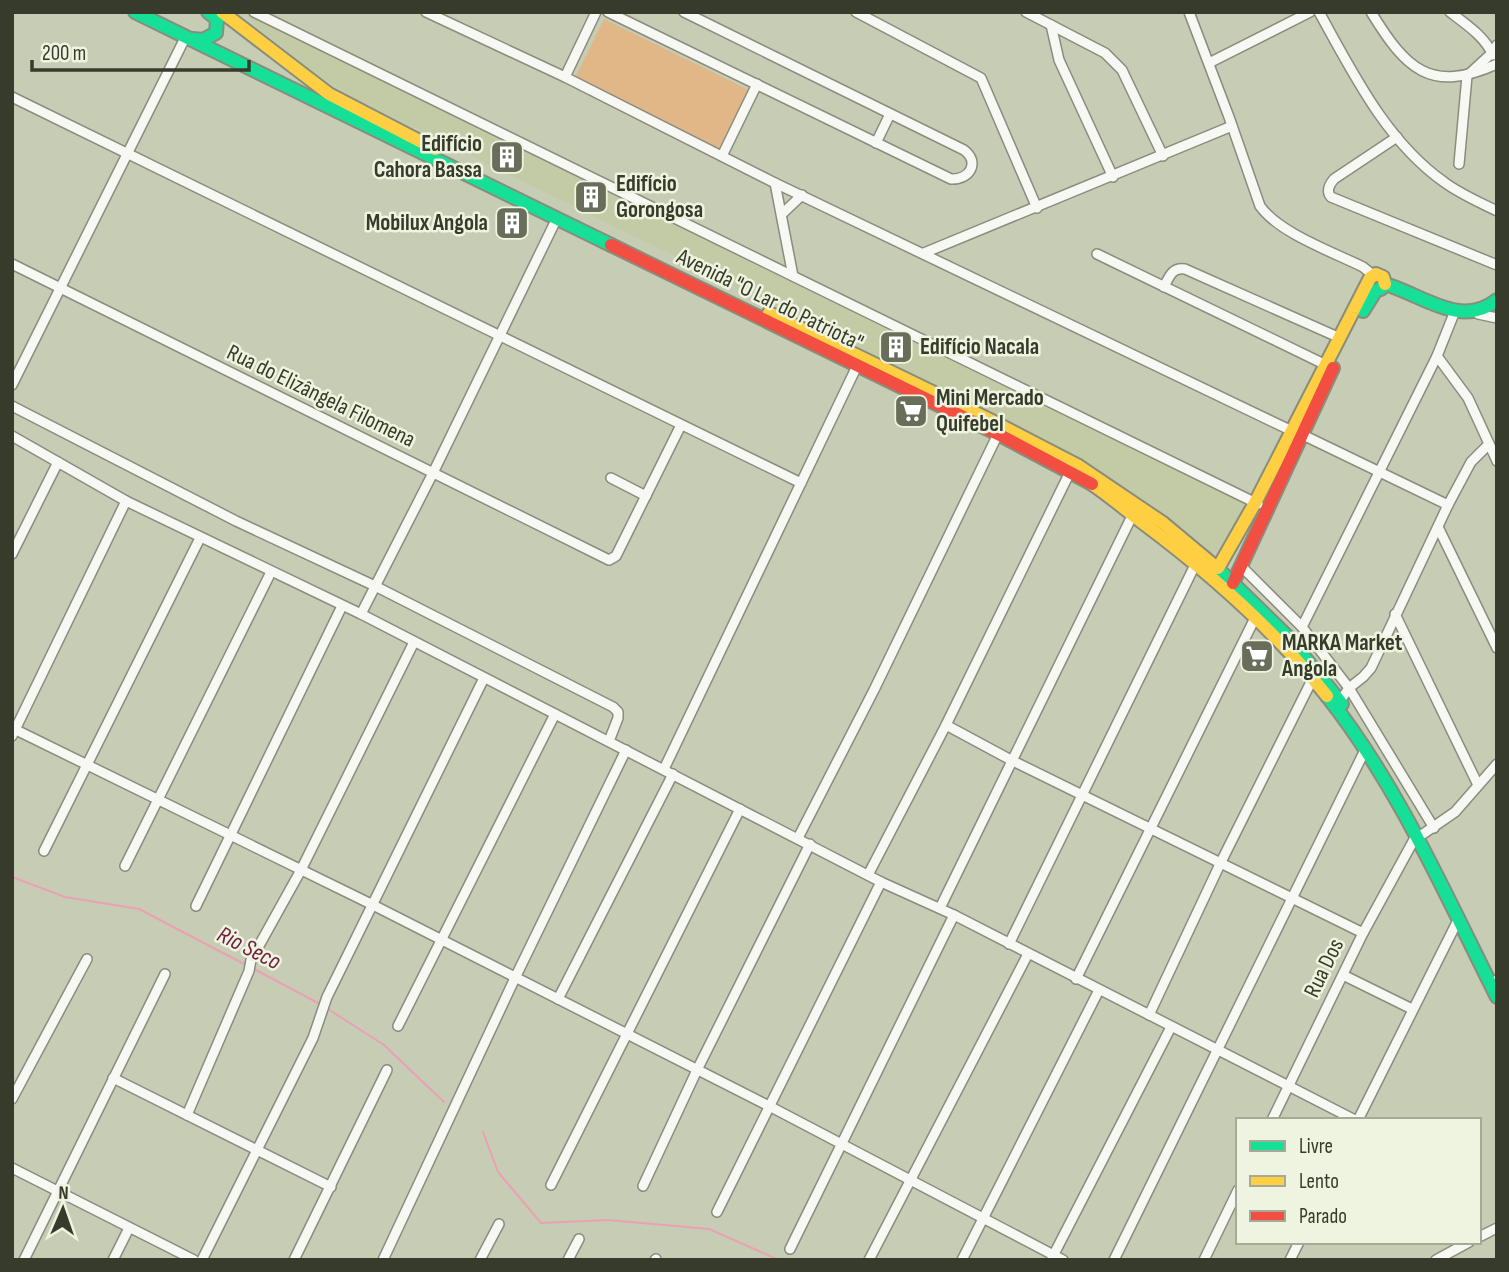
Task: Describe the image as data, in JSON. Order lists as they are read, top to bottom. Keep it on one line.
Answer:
{"streets":{"main road":["Avenida \"O Lar do Patriota\""],"street":["Rua do Elizângela Filomena","Rua Dos"]},"crossings":[["Avenida \"O Lar do Patriota\"","Rua Dos"]],"water":["Rio Seco"],"places":{"building":["Edifício Cahora Bassa","Edifício Gorongosa","Mobilux Angola","Edifício Nacala"],"supermarket":["Mini Mercado Quifebel","MARKA Market Angola"]},"legend":["Livre","Lento","Parado"],"scale_bar":"200 m","north":"top"}
